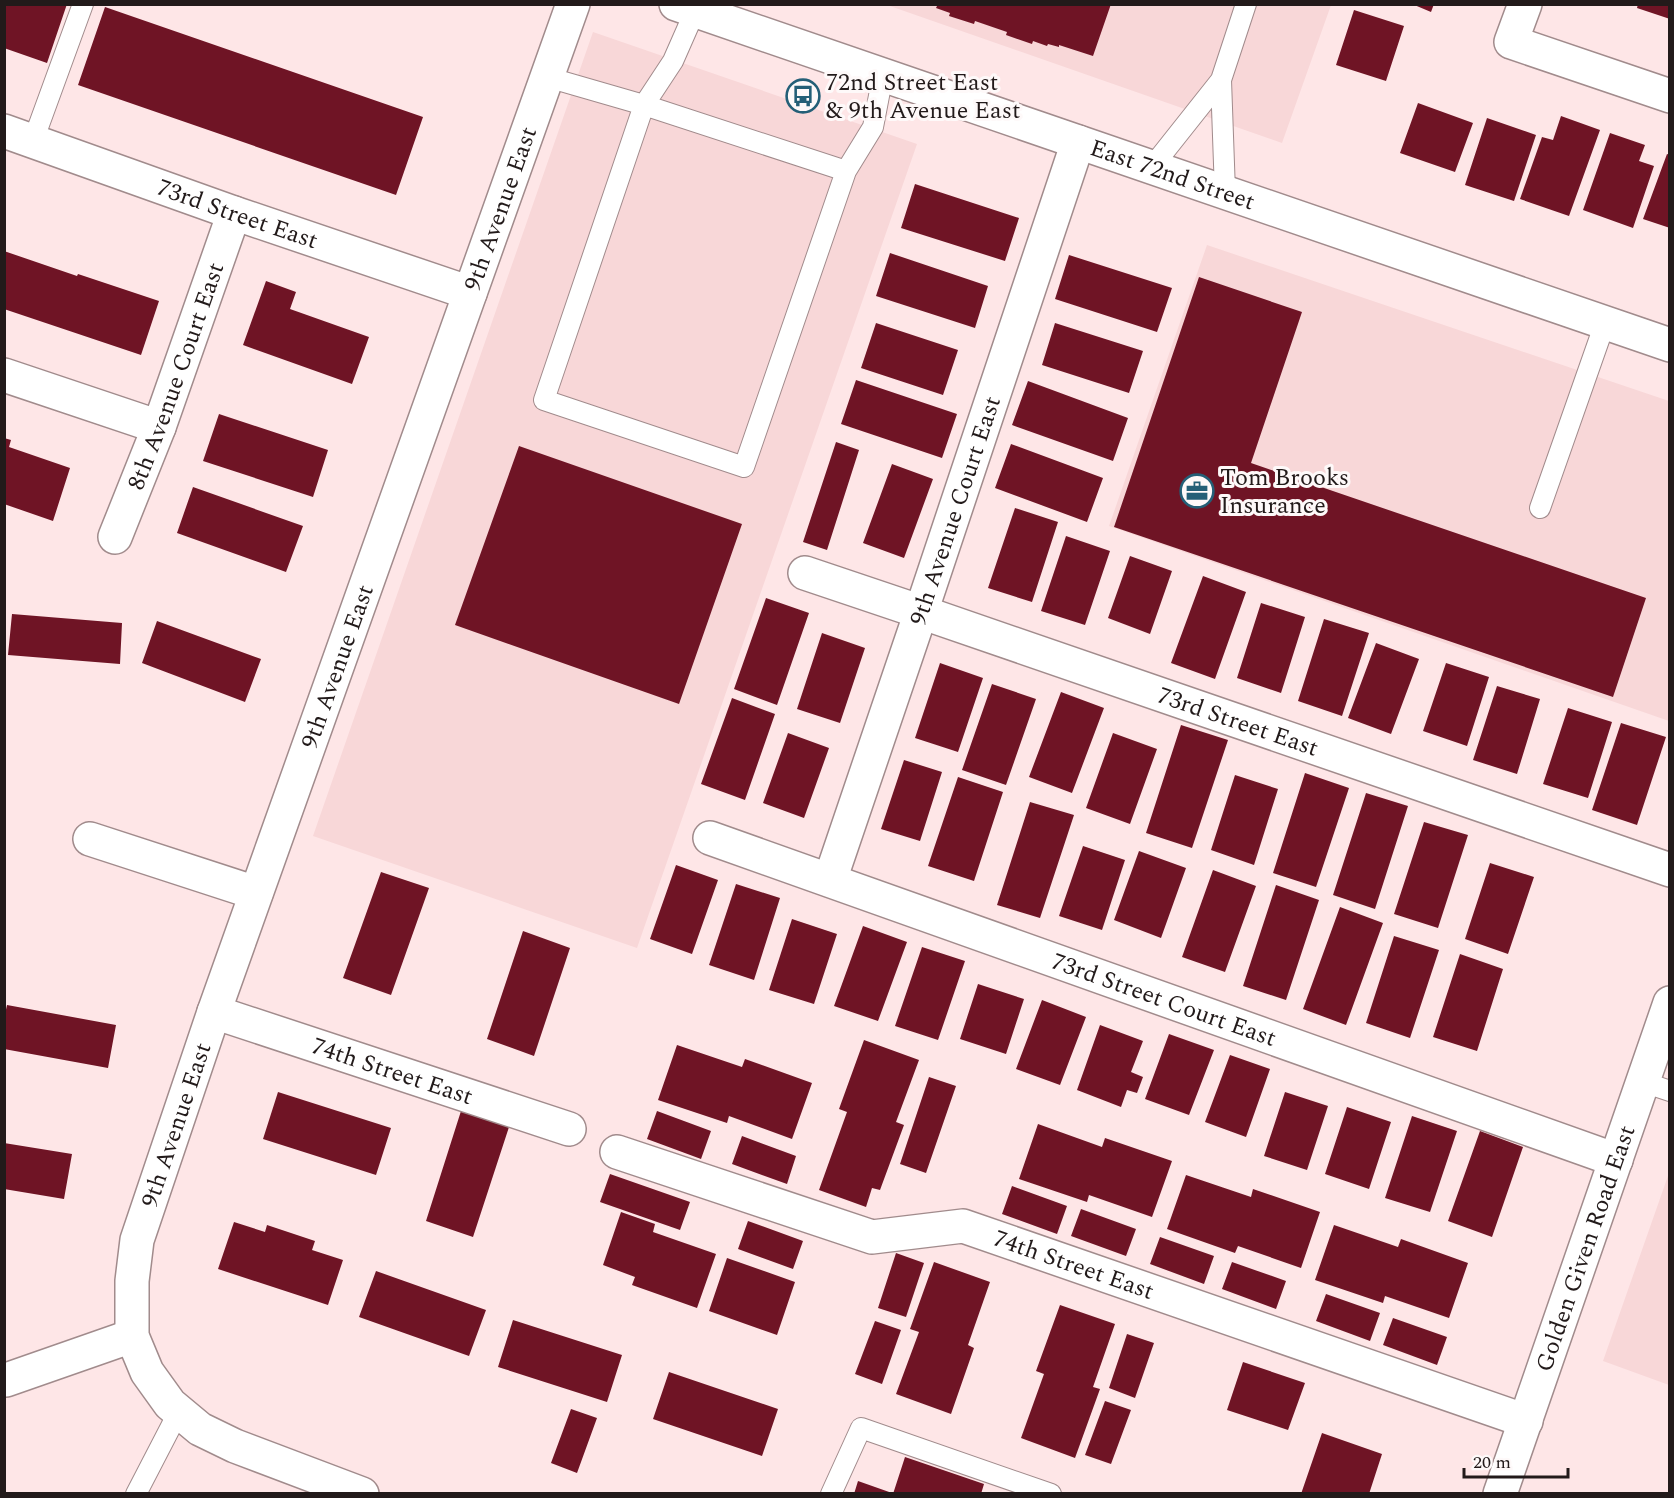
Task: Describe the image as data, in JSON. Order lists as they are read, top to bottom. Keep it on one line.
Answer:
{"streets":{"street":["East 72nd Street","9th Avenue East","73rd Street East","8th Avenue Court East","9th Avenue Court East","73rd Street Court East","74th Street East","Golden Given Road East"]},"crossings":[["East 72nd Street","9th Avenue Court East"],["9th Avenue East","73rd Street East"],["9th Avenue East","74th Street East"],["73rd Street East","8th Avenue Court East"],["73rd Street East","9th Avenue Court East"],["9th Avenue Court East","73rd Street Court East"],["73rd Street Court East","Golden Given Road East"],["74th Street East","Golden Given Road East"]],"places":{"bus stop":["72nd Street East & 9th Avenue East"],"office":["Tom Brooks Insurance"]},"scale_bar":"20 m"}
